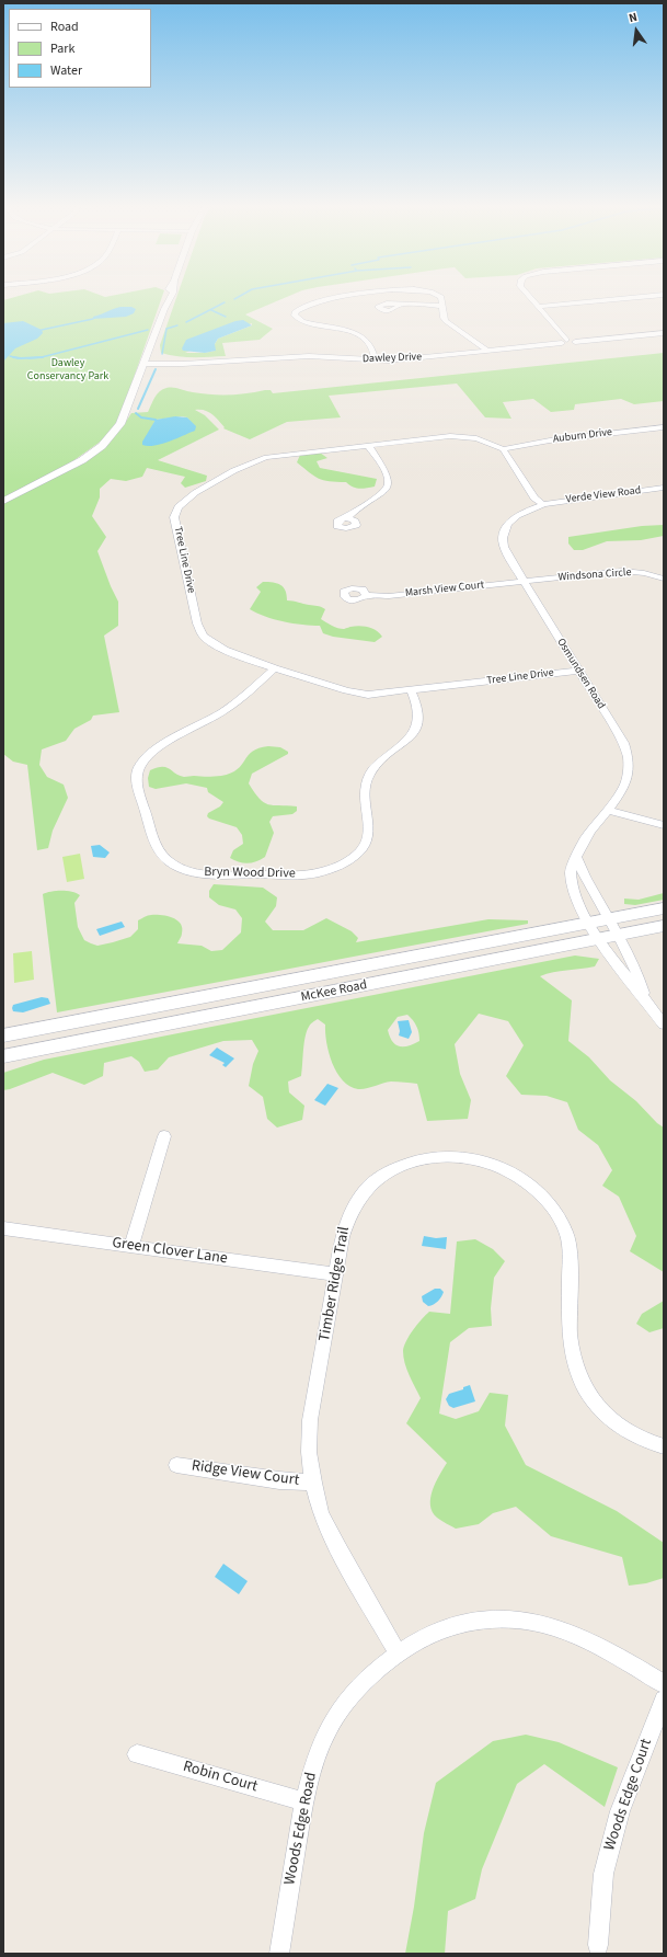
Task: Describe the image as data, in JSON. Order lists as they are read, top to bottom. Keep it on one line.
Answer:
{"streets":{"main road":["McKee Road"],"street":["Dawley Drive","Auburn Drive","Verde View Road","Tree Line Drive","Windsona Circle","Marsh View Court","Osmundsen Road","Bryn Wood Drive","Green Clover Lane","Timber Ridge Trail","Ridge View Court","Robin Court","Woods Edge Court","Woods Edge Road"]},"crossings":[["Auburn Drive","Tree Line Drive"],["Verde View Road","Osmundsen Road"],["Tree Line Drive","Osmundsen Road"],["Tree Line Drive","Bryn Wood Drive"],["Windsona Circle","Marsh View Court"],["Windsona Circle","Osmundsen Road"],["Marsh View Court","Osmundsen Road"],["Osmundsen Road","McKee Road"],["Green Clover Lane","Timber Ridge Trail"],["Timber Ridge Trail","Ridge View Court"],["Timber Ridge Trail","Woods Edge Road"],["Robin Court","Woods Edge Road"]],"parks":["Dawley Conservancy Park"],"legend":["Road","Park","Water"],"north":"top"}
